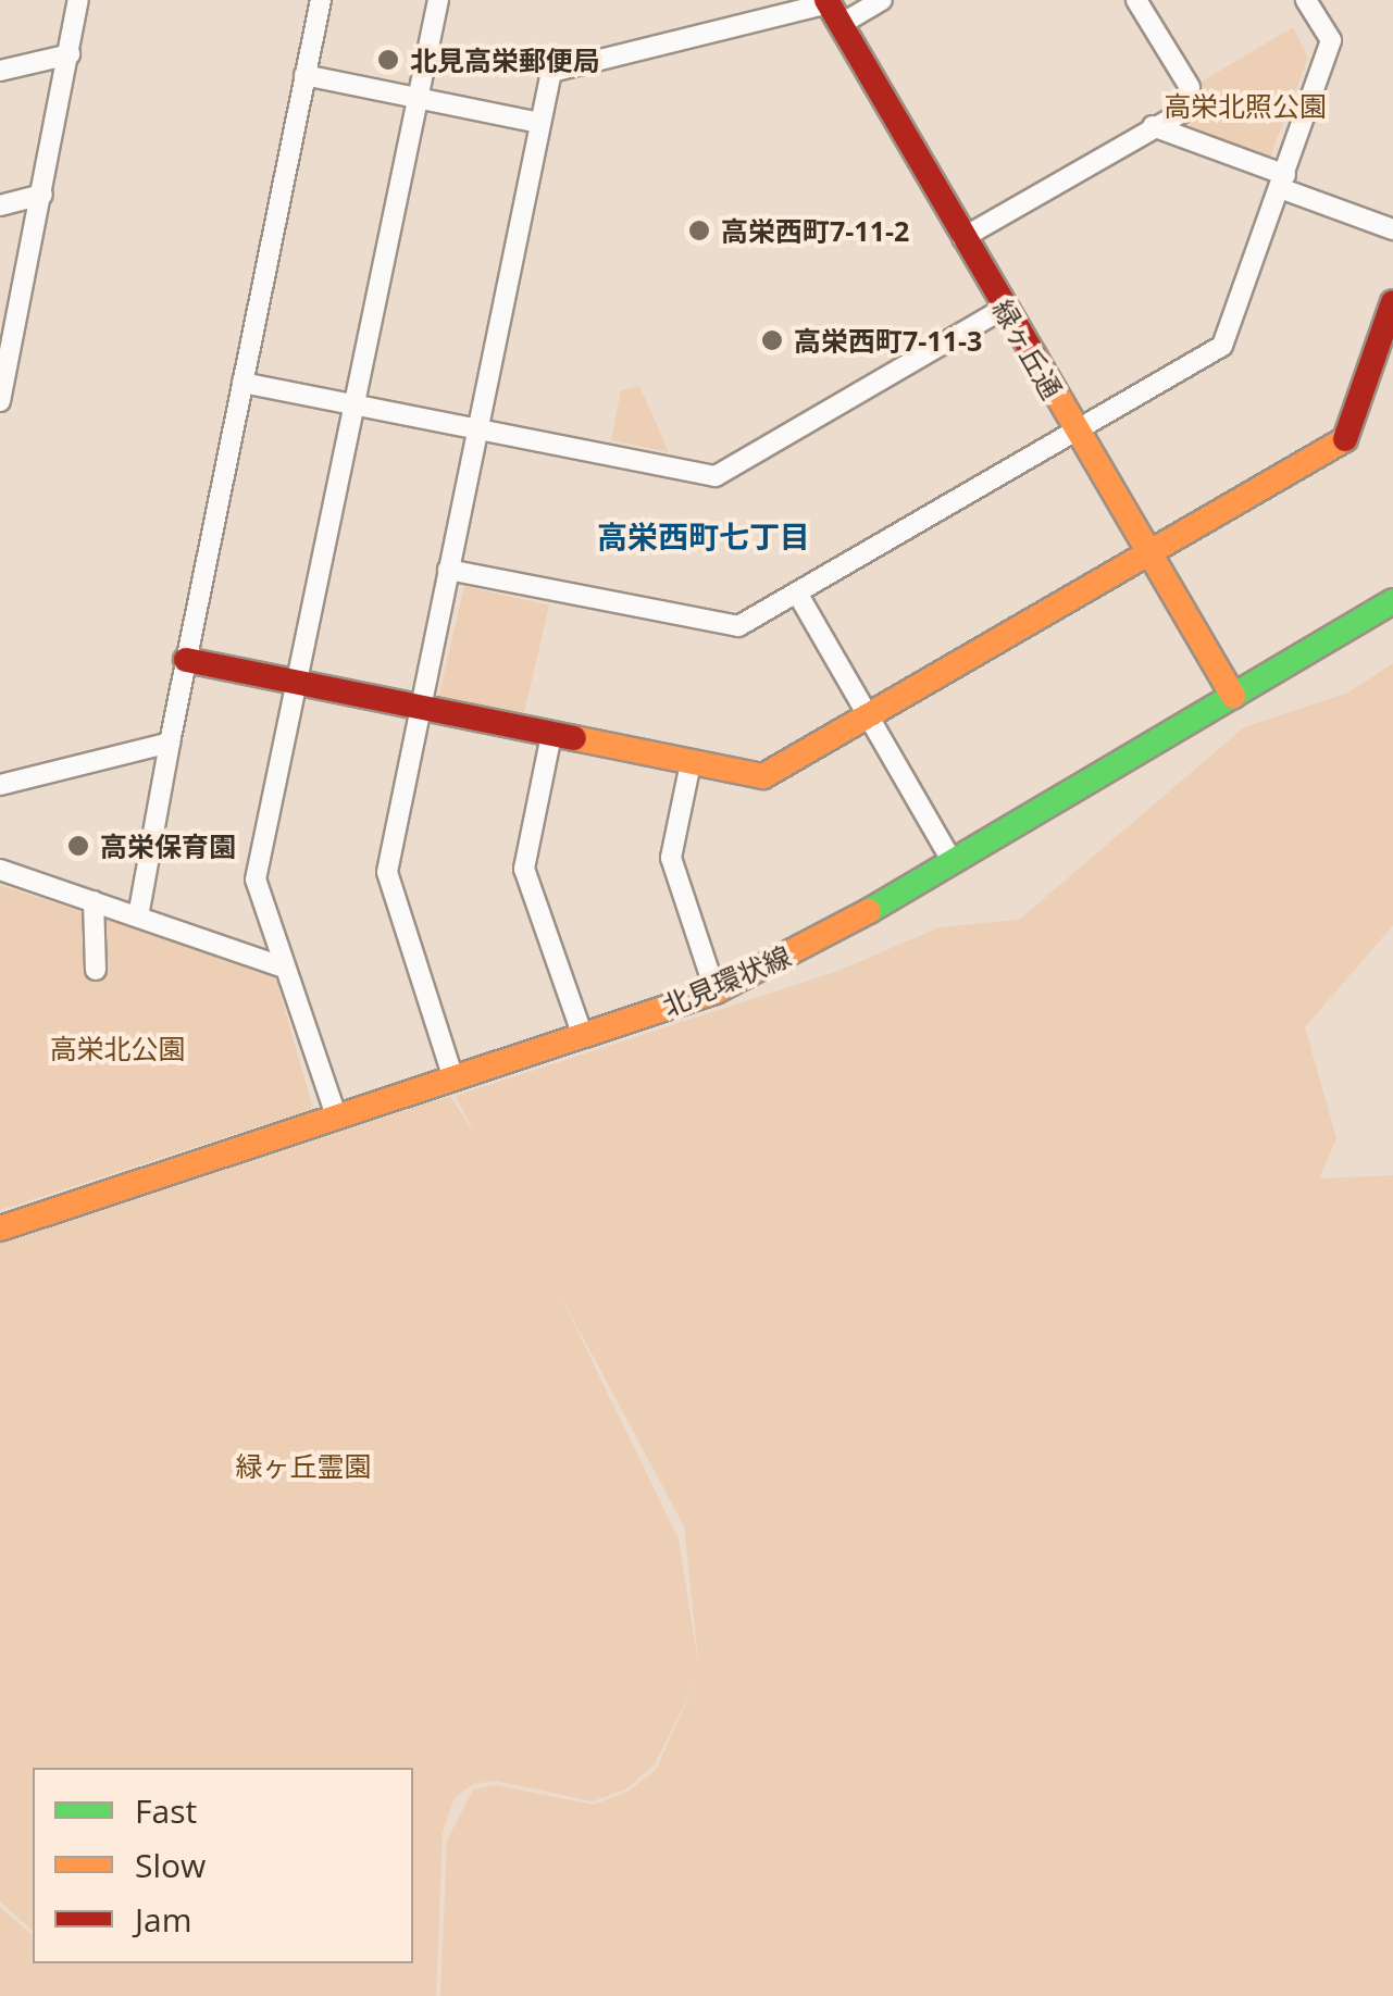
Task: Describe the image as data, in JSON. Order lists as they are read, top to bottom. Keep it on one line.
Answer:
{"streets":{"street":["緑ヶ丘通","北見環状線"]},"crossings":[["緑ヶ丘通","北見環状線"]],"districts":["高栄西町七丁目"],"parks":["高栄北照公園","高栄北公園","緑ヶ丘霊園"],"places":["北見高栄郵便局","高栄西町7-11-2","高栄西町7-11-3","高栄保育園"],"legend":["Fast","Slow","Jam"]}
